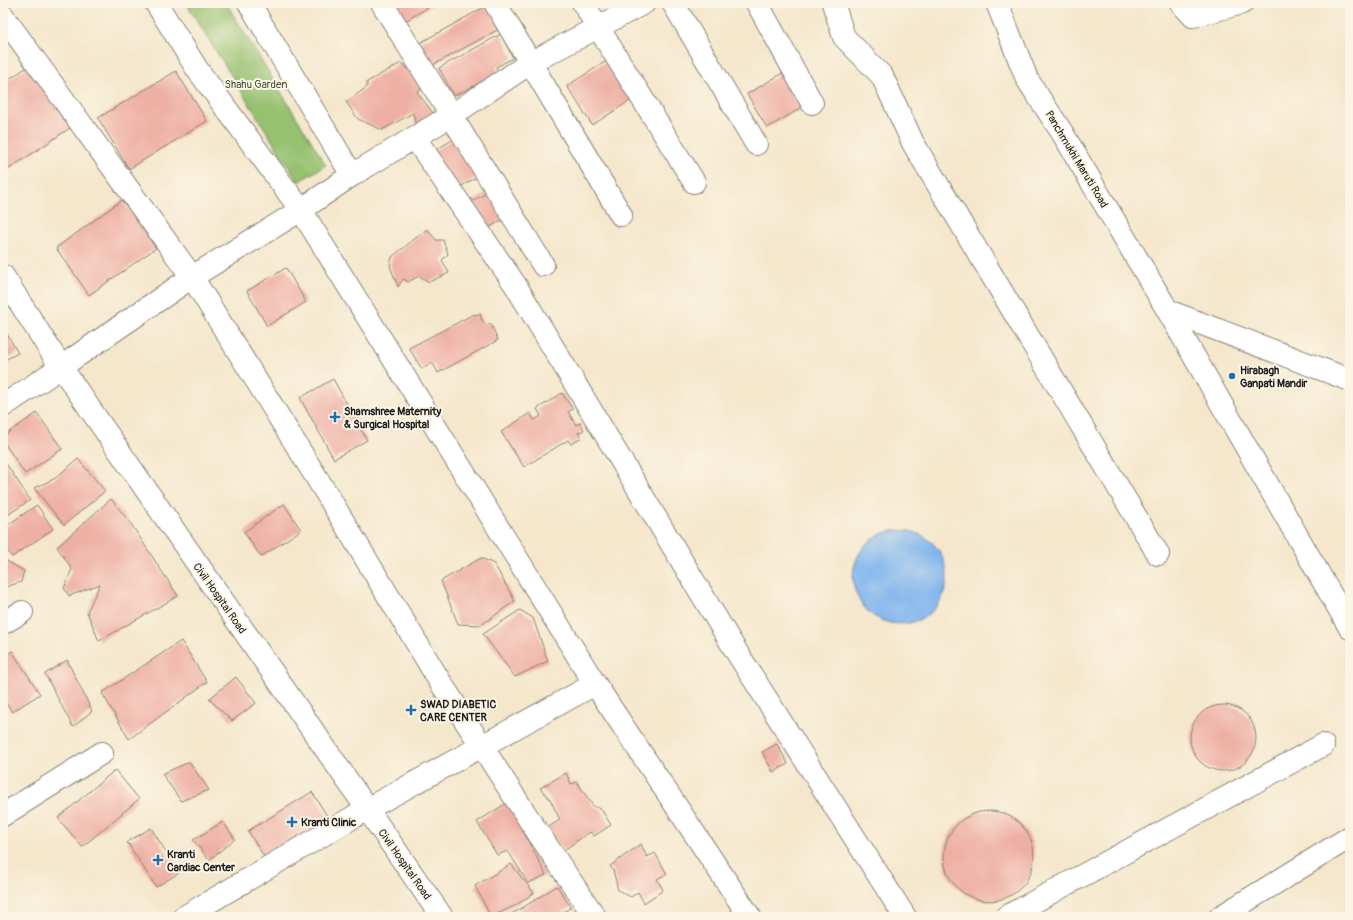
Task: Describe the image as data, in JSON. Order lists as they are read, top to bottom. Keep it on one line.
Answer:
{"streets":{"street":["Panchmukhi Maruti Road","Civil Hospital Road"]},"parks":["Shahu Garden"],"places":{"other":["Hirabagh Ganpati Mandir"],"health":["Shamshree Maternity & Surgical Hospital","SWAD DIABETIC CARE CENTER","Kranti Clinic","Kranti Cardiac Center"]}}
